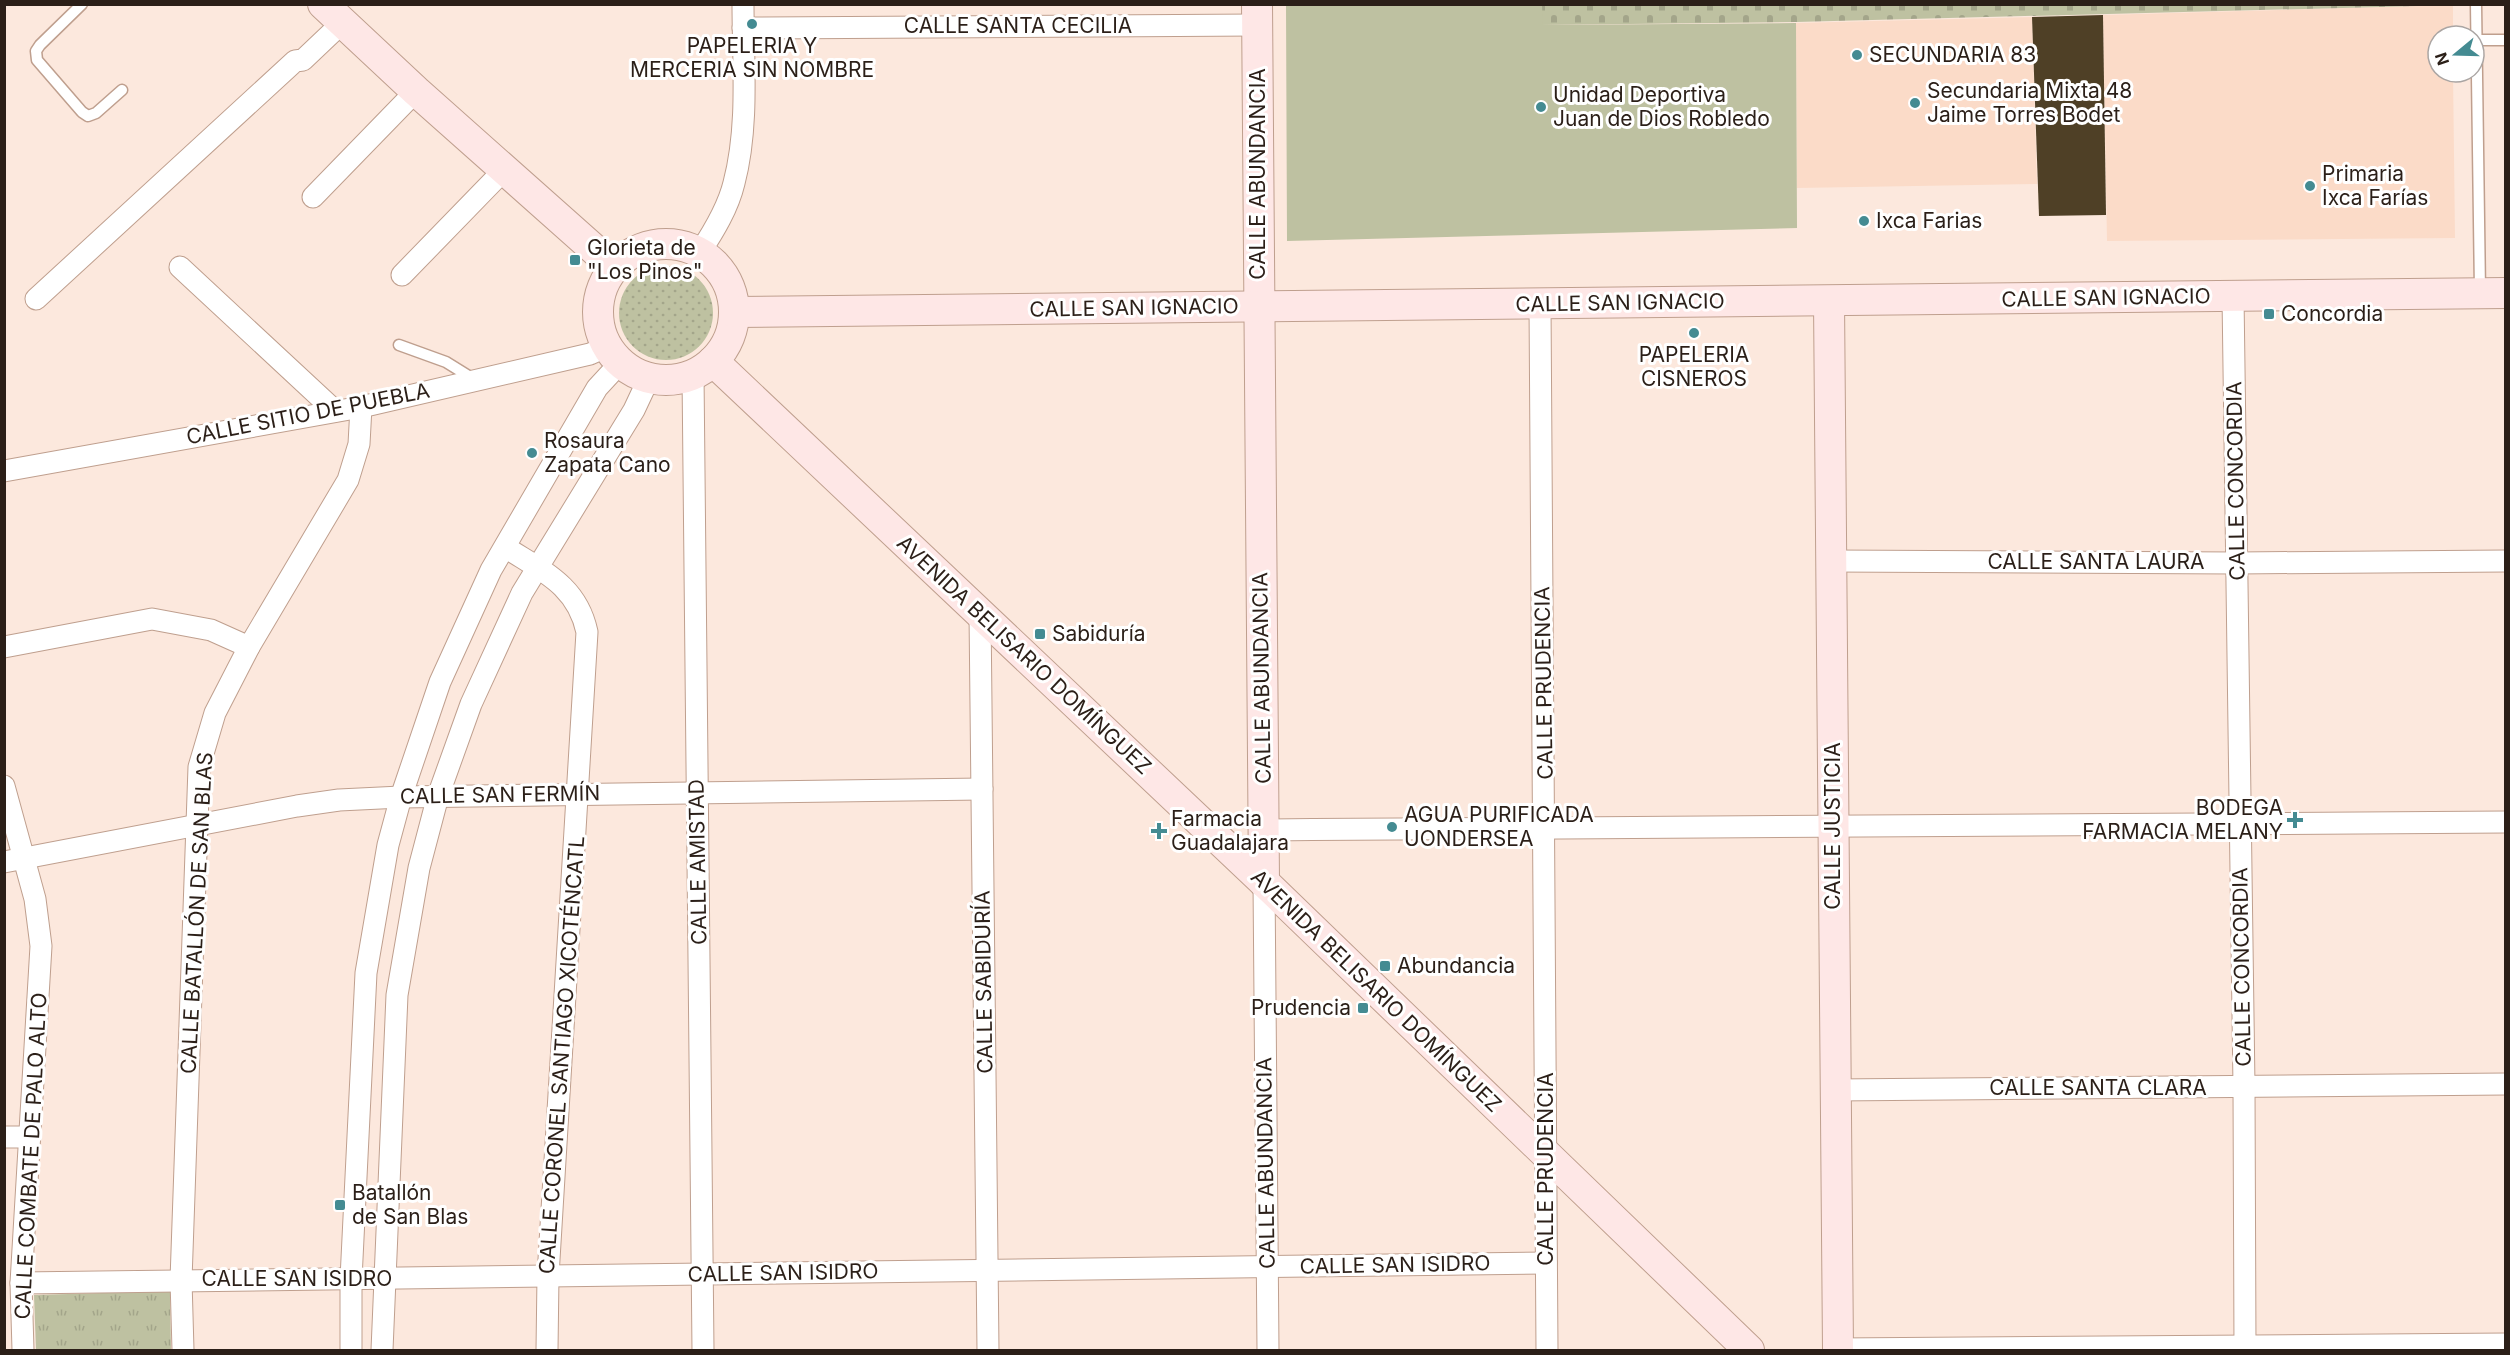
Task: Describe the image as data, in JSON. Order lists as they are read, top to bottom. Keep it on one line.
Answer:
{"streets":{"street":["CALLE SANTA CECILIA","CALLE ABUNDANCIA","CALLE SAN IGNACIO","CALLE SITIO DE PUEBLA","CALLE CONCORDIA","CALLE SANTA LAURA","AVENIDA BELISARIO DOMÍNGUEZ","CALLE PRUDENCIA","CALLE SAN FERMÍN","CALLE JUSTICIA","CALLE AMISTAD","CALLE BATALLÓN DE SAN BLAS","CALLE SABIDURÍA","CALLE CORONEL SANTIAGO XICOTÉNCATL","CALLE SANTA CLARA","CALLE COMBATE DE PALO ALTO","CALLE SAN ISIDRO"]},"crossings":[["CALLE SANTA CECILIA","CALLE ABUNDANCIA"],["CALLE ABUNDANCIA","CALLE SAN IGNACIO"],["CALLE ABUNDANCIA","AVENIDA BELISARIO DOMÍNGUEZ"],["CALLE ABUNDANCIA","CALLE SAN ISIDRO"],["CALLE SAN IGNACIO","CALLE SITIO DE PUEBLA"],["CALLE SAN IGNACIO","CALLE CONCORDIA"],["CALLE SAN IGNACIO","AVENIDA BELISARIO DOMÍNGUEZ"],["CALLE SAN IGNACIO","CALLE PRUDENCIA"],["CALLE SAN IGNACIO","CALLE JUSTICIA"],["CALLE SAN IGNACIO","CALLE AMISTAD"],["CALLE SITIO DE PUEBLA","AVENIDA BELISARIO DOMÍNGUEZ"],["CALLE SITIO DE PUEBLA","CALLE AMISTAD"],["CALLE SITIO DE PUEBLA","CALLE BATALLÓN DE SAN BLAS"],["CALLE CONCORDIA","CALLE SANTA LAURA"],["CALLE CONCORDIA","CALLE SANTA CLARA"],["CALLE SANTA LAURA","CALLE JUSTICIA"],["AVENIDA BELISARIO DOMÍNGUEZ","CALLE PRUDENCIA"],["AVENIDA BELISARIO DOMÍNGUEZ","CALLE AMISTAD"],["AVENIDA BELISARIO DOMÍNGUEZ","CALLE SABIDURÍA"],["CALLE PRUDENCIA","CALLE SAN ISIDRO"],["CALLE SAN FERMÍN","CALLE AMISTAD"],["CALLE SAN FERMÍN","CALLE BATALLÓN DE SAN BLAS"],["CALLE SAN FERMÍN","CALLE SABIDURÍA"],["CALLE SAN FERMÍN","CALLE CORONEL SANTIAGO XICOTÉNCATL"],["CALLE SAN FERMÍN","CALLE COMBATE DE PALO ALTO"],["CALLE JUSTICIA","CALLE SANTA CLARA"],["CALLE AMISTAD","CALLE SAN ISIDRO"],["CALLE BATALLÓN DE SAN BLAS","CALLE SAN ISIDRO"],["CALLE SABIDURÍA","CALLE SAN ISIDRO"],["CALLE CORONEL SANTIAGO XICOTÉNCATL","CALLE SAN ISIDRO"],["CALLE COMBATE DE PALO ALTO","CALLE SAN ISIDRO"]],"places":{"other":["PAPELERIA Y MERCERIA SIN NOMBRE","SECUNDARIA 83","Secundaria Mixta 48 Jaime Torres Bodet","Unidad Deportiva Juan de Dios Robledo","Primaria Ixca Farías","Ixca Farias","PAPELERIA CISNEROS","Rosaura Zapata Cano","AGUA PURIFICADA UONDERSEA"],"transit":["Glorieta de \"Los Pinos\"","Concordia","Sabiduría","Abundancia","Prudencia","Batallón de San Blas"],"health":["BODEGA FARMACIA MELANY","Farmacia Guadalajara"]},"north":"left"}
